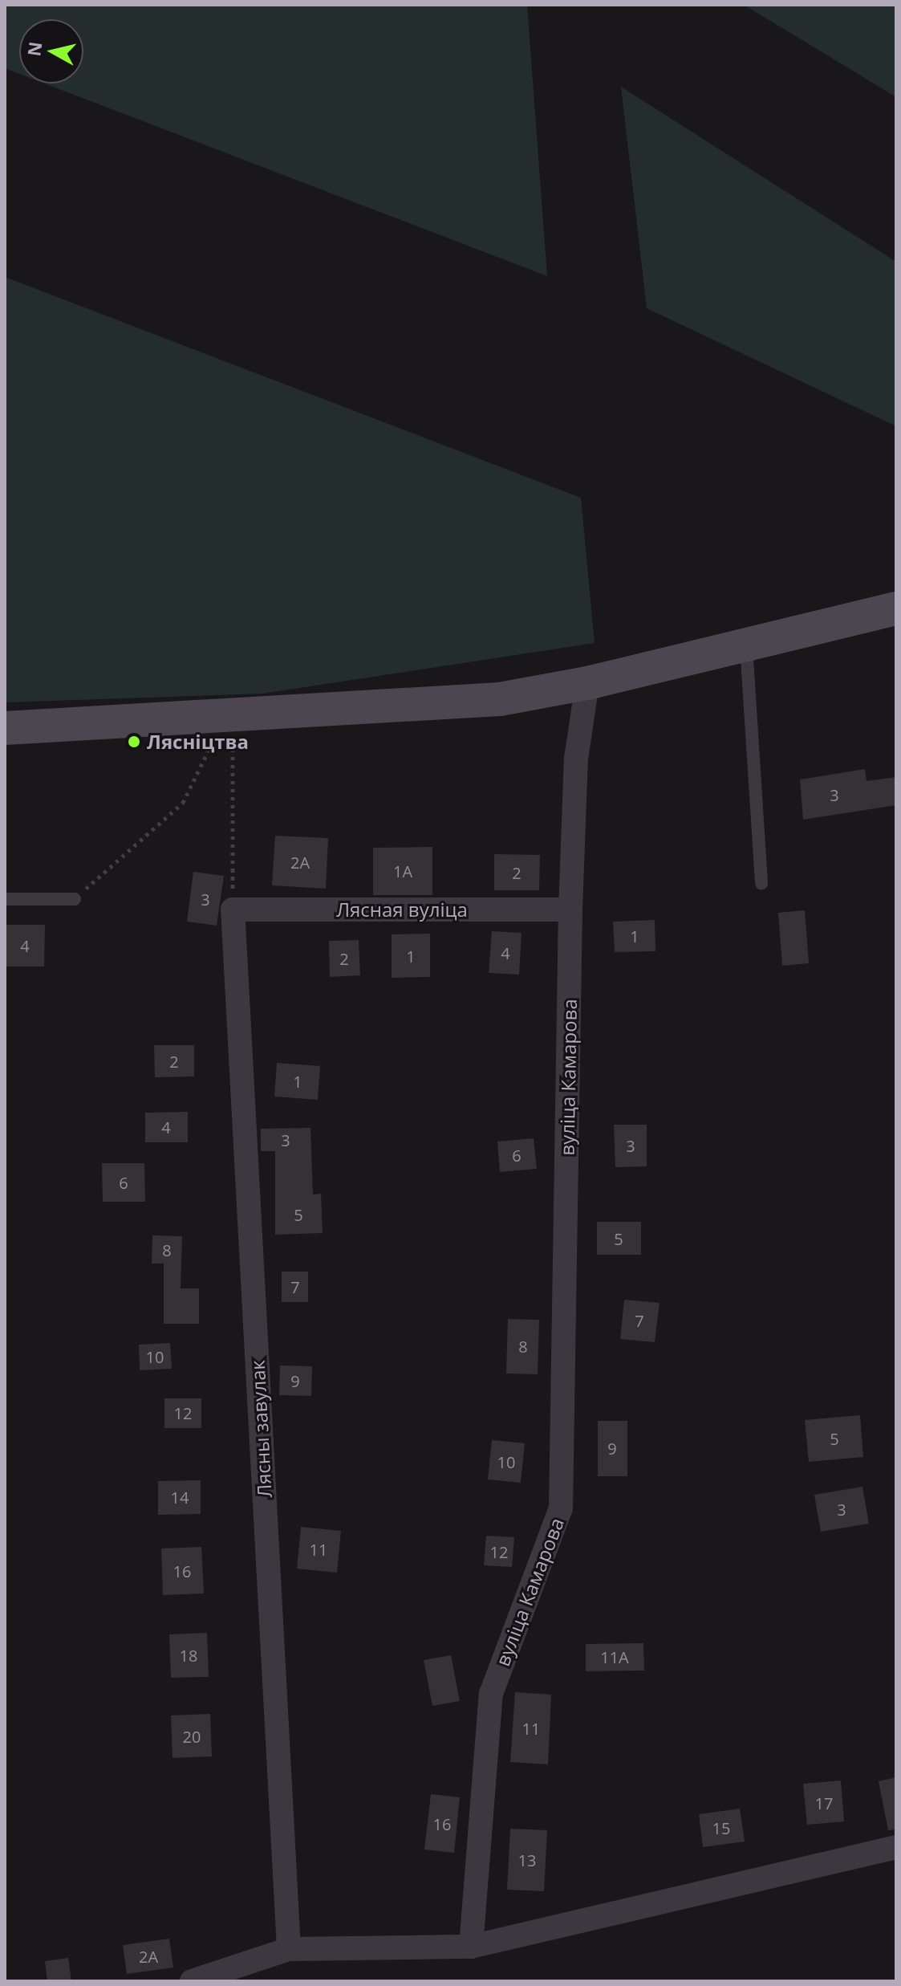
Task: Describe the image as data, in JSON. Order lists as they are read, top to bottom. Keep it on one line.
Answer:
{"streets":{"street":["Лясная вуліца","вуліца Камарова","Лясны завулак"]},"crossings":[["Лясная вуліца","вуліца Камарова"],["Лясная вуліца","Лясны завулак"]],"places":["Лясніцтва"],"house_numbers":["3","2А","1А","2","3","1","4","4","1","2","2","1","4","3","3","6","6","5","5","8","7","7","8","10","9","12","5","9","10","14","3","11","12","16","18","11А","11","20","17","16","15","13","2А"],"north":"left"}
